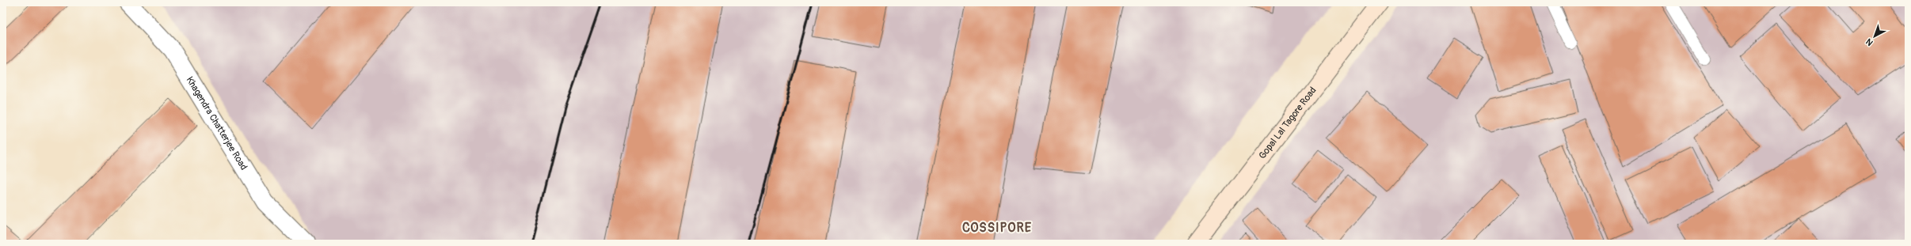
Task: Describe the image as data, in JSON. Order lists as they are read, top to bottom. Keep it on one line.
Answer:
{"streets":{"street":["Khagendra Chatterjee Road","Gopal Lal Tagore Road"]},"districts":["COSSIPORE"],"north":"bottom left"}
